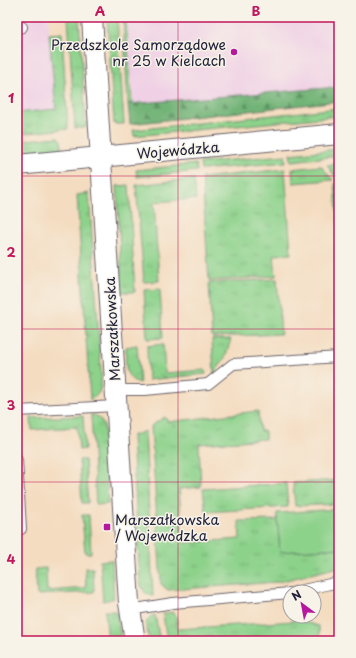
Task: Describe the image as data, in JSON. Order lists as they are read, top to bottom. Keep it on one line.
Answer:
{"streets":{"street":["Wojewódzka","Marszałkowska"]},"crossings":[["Wojewódzka","Marszałkowska"]],"places":{"other":["Przedszkole Samorządowe nr 25 w Kielcach"],"transit":["Marszałkowska / Wojewódzka"]},"north":"top left","grid":{"columns":["A","B"],"rows":["1","2","3","4"]}}
